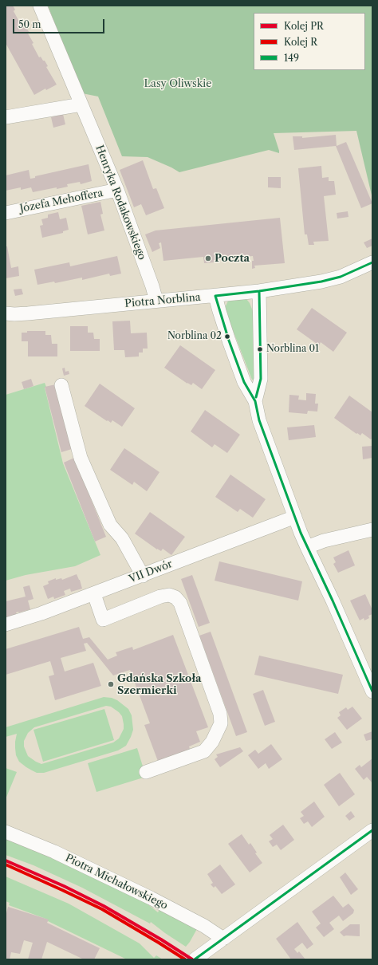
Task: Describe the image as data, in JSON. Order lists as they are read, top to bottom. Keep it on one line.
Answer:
{"streets":{"street":["Józefa Mehoffera","Henryka Rodakowskiego","Piotra Norblina","VII Dwór","Piotra Michałowskiego"]},"crossings":[["Józefa Mehoffera","Henryka Rodakowskiego"],["Henryka Rodakowskiego","Piotra Norblina"]],"parks":["Lasy Oliwskie"],"places":["Poczta","Norblina 02","Norblina 01","Gdańska Szkoła Szermierki"],"lines":["transit line 149","rail line PR","rail line R"],"legend":["Kolej PR","Kolej R","149"],"scale_bar":"50 m"}
